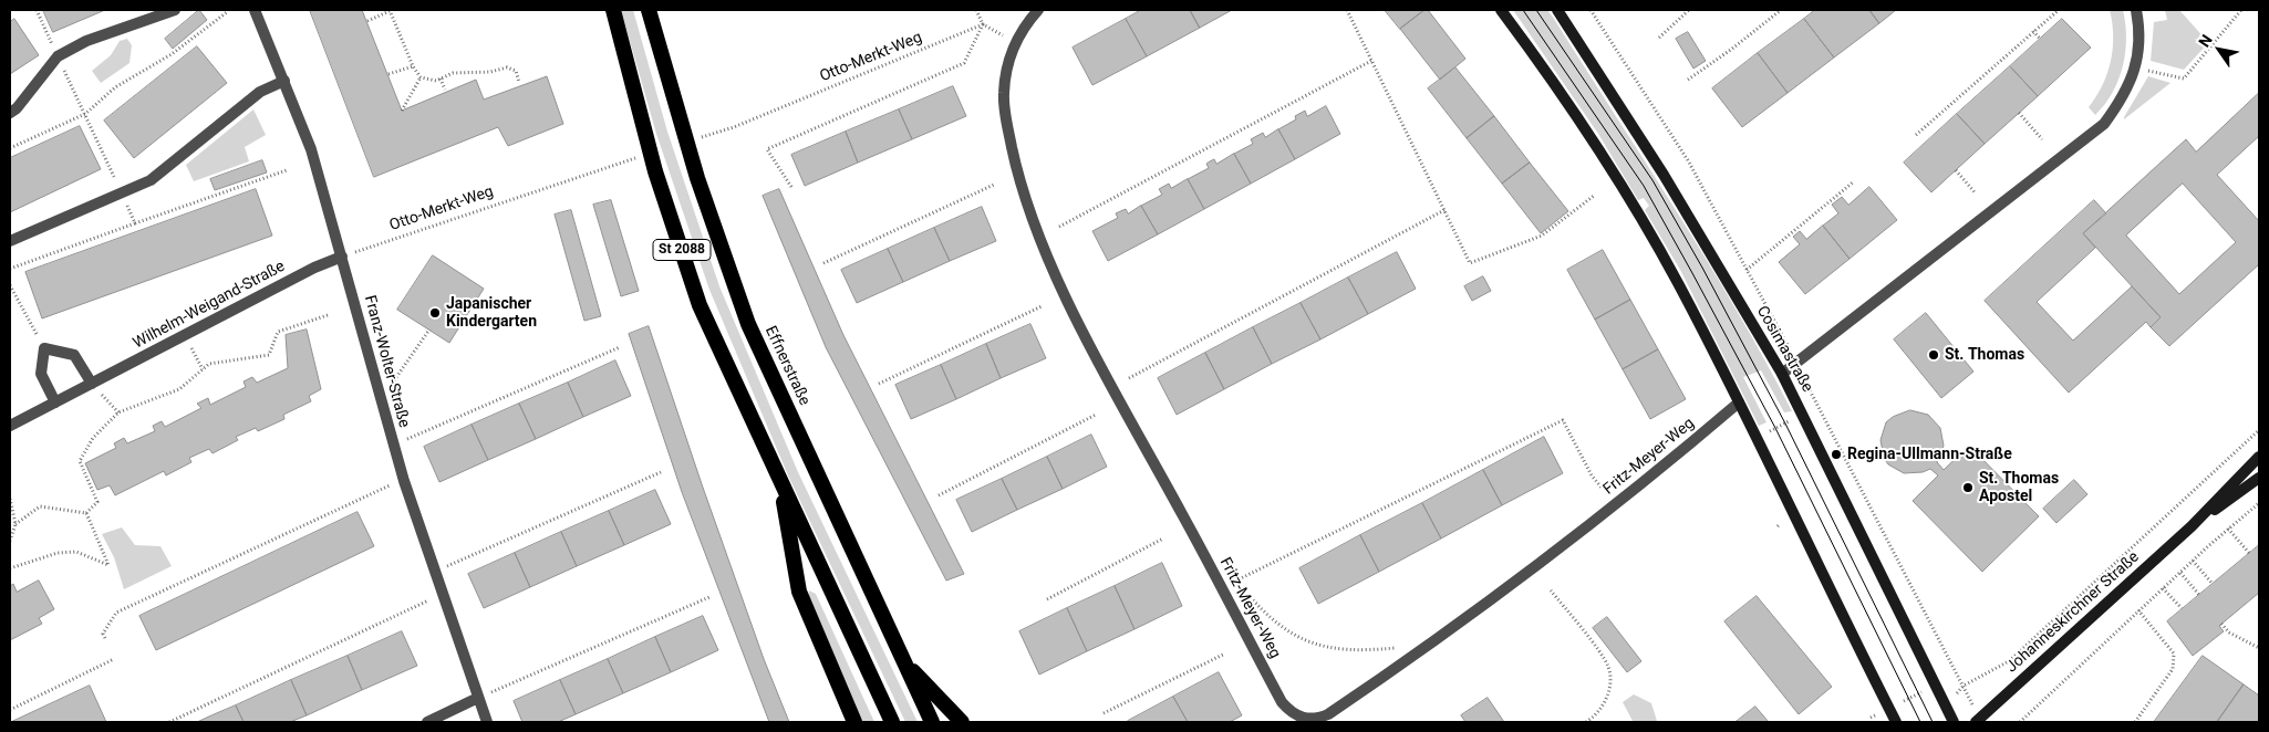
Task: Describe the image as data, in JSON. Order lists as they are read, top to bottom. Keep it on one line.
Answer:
{"streets":{"highway":["St 2088","Effnerstraße"],"main road":["Cosimastraße","Johanneskirchner Straße"],"street":["Wilhelm-Weigand-Straße","Franz-Wolter-Straße","Fritz-Meyer-Weg"],"path":["Otto-Merkt-Weg"]},"crossings":[["Otto-Merkt-Weg","Wilhelm-Weigand-Straße"],["Otto-Merkt-Weg","Franz-Wolter-Straße"],["Wilhelm-Weigand-Straße","Franz-Wolter-Straße"]],"places":["Japanischer Kindergarten","St. Thomas","Regina-Ullmann-Straße","St. Thomas Apostel"],"north":"top left"}
